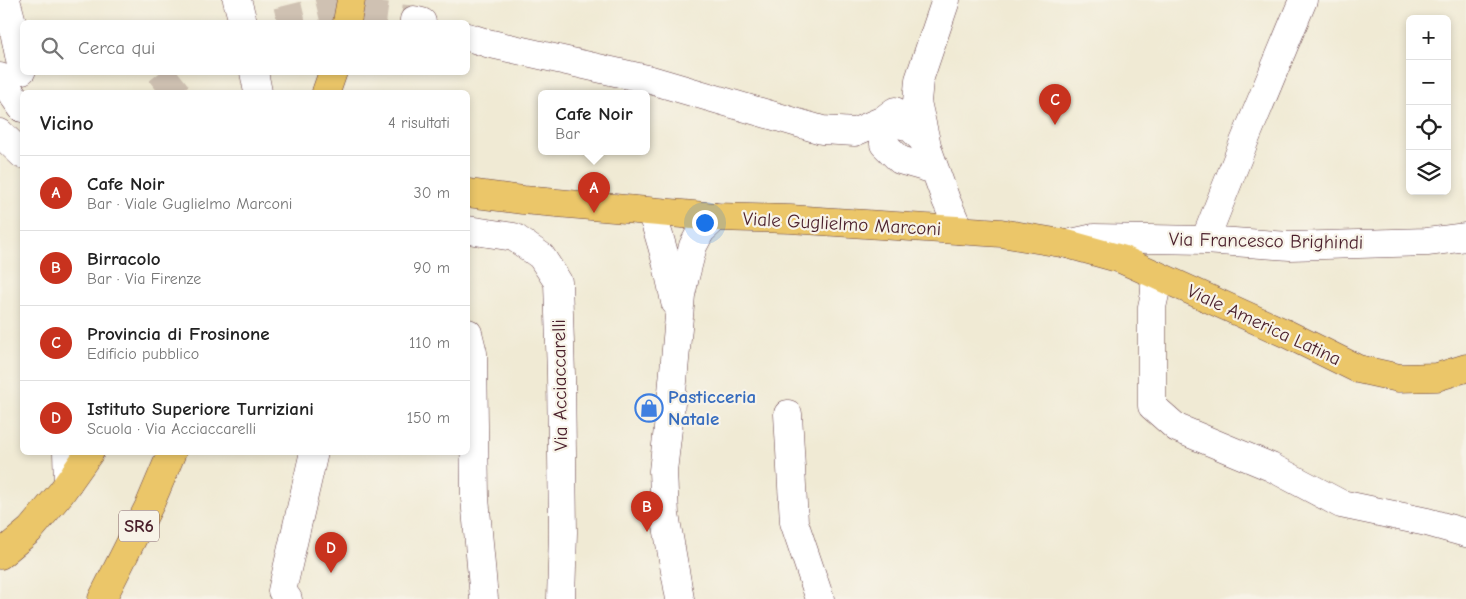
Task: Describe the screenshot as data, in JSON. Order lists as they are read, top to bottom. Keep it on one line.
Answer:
{"streets":{"main road":["Viale Guglielmo Marconi","Viale America Latina","SR6"],"street":["Via Francesco Brighindi","Via Acciaccarelli"]},"crossings":[["Viale Guglielmo Marconi","Via Francesco Brighindi"],["Viale Guglielmo Marconi","Viale America Latina"],["Via Francesco Brighindi","Viale America Latina"]],"places":{"shop":["Pasticceria Natale"]},"page":{"map_buttons":["+","−"],"search":"Cerca qui","pins":["C","A","B","D"],"popup":["Cafe Noir","Bar"],"heading":["Vicino","4 risultati"],"list":[{"mark":"A","name":"Cafe Noir","note":"Bar · Viale Guglielmo Marconi","value":"30 m"},{"mark":"B","name":"Birracolo","note":"Bar · Via Firenze","value":"90 m"},{"mark":"C","name":"Provincia di Frosinone","note":"Edificio pubblico","value":"110 m"},{"mark":"D","name":"Istituto Superiore Turriziani","note":"Scuola · Via Acciaccarelli","value":"150 m"}]}}
